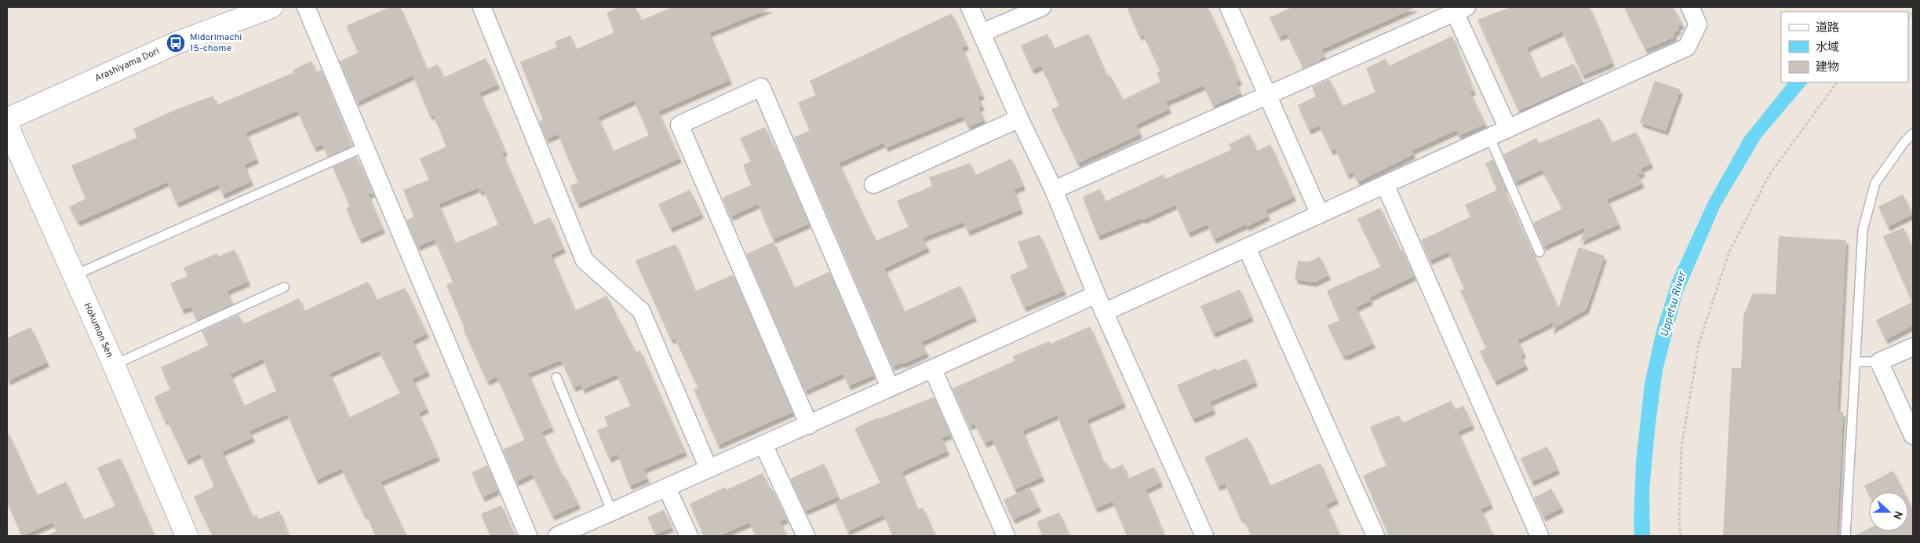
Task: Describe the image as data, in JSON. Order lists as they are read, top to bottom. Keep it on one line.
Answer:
{"streets":{"street":["Arashiyama Dori","Hokumon Sen"]},"water":["Uppetsu River"],"places":{"bus stop":["Midorimachi 15-chome"]},"legend":["道路","水域","建物"],"north":"right"}
